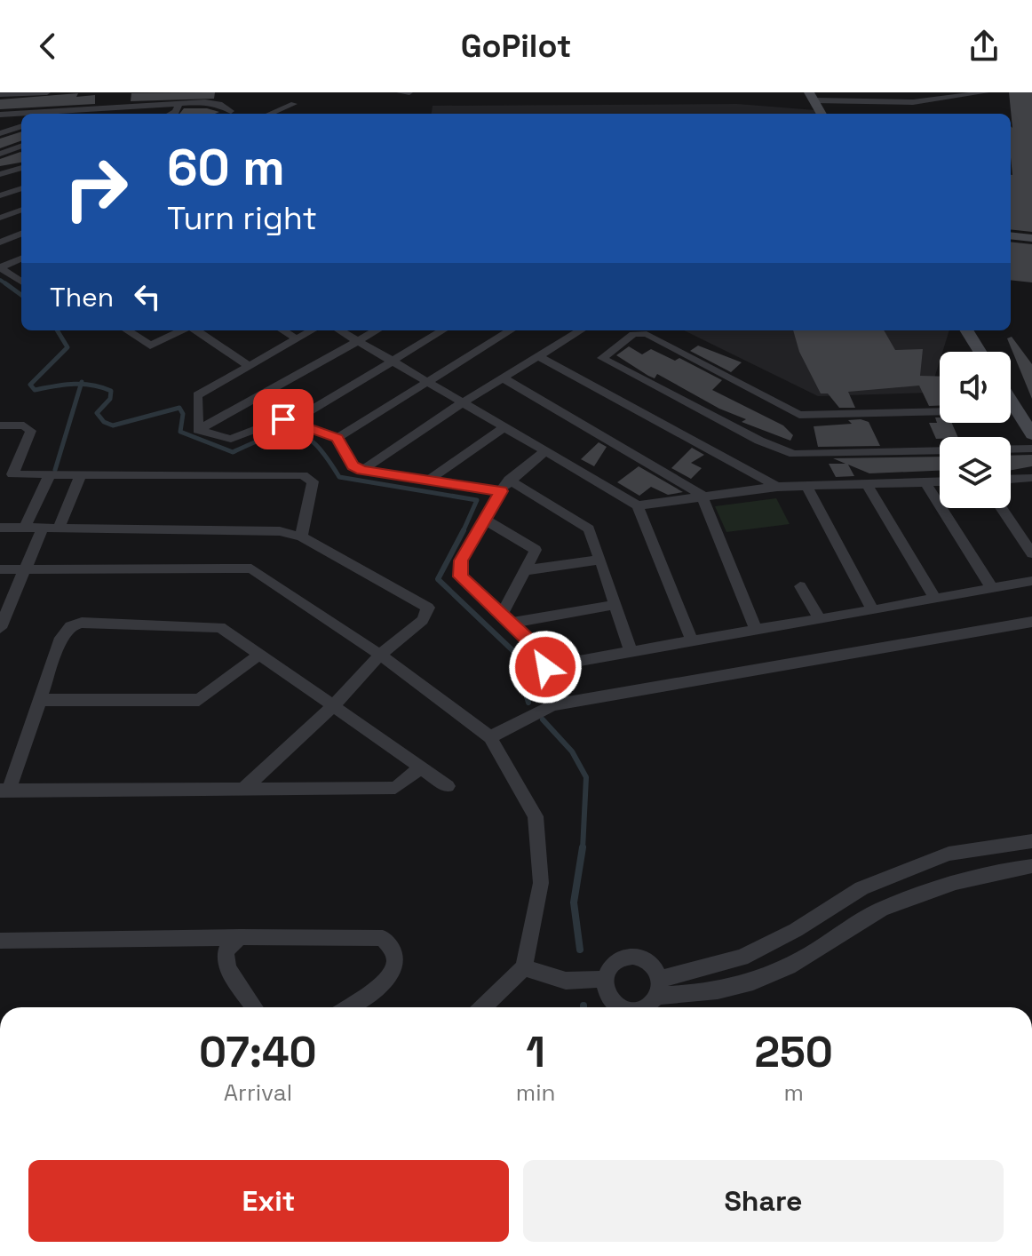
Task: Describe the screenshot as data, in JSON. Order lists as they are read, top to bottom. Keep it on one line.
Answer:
{"page":{"header":"GoPilot","turn":["60 m","Turn right"],"then":"Then","eta":["07:40","Arrival","1","min","250","m"],"buttons":["Exit","Share"]}}
